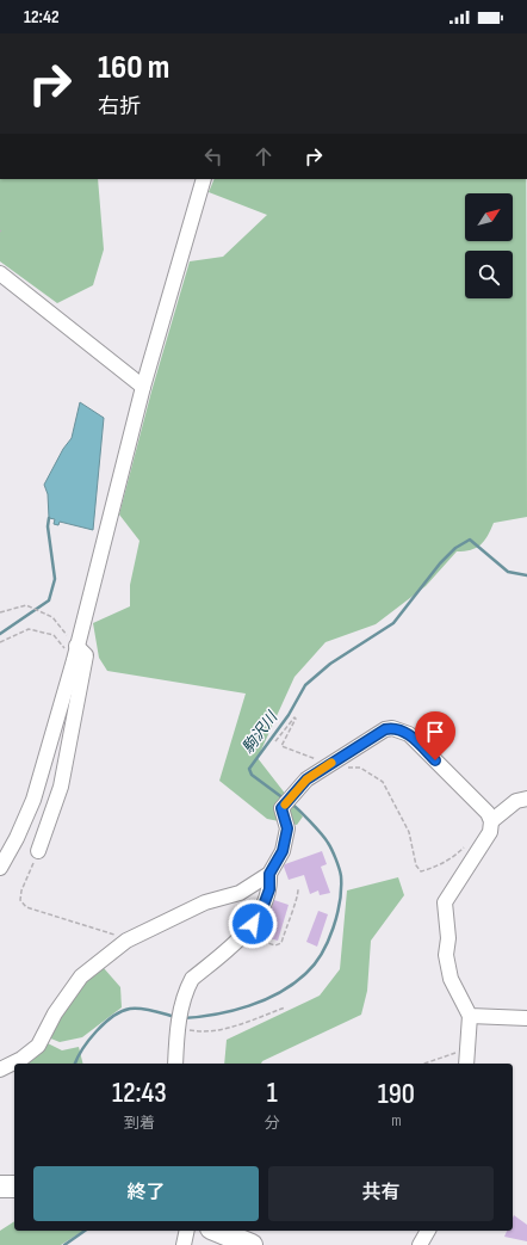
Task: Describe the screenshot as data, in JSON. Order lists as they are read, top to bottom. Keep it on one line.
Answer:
{"water":["駒沢川"],"north":"top right","page":{"status":"12:42","turn":["160 m","右折"],"eta":["12:43","到着","1","分","190","m"],"buttons":["終了","共有"]}}
